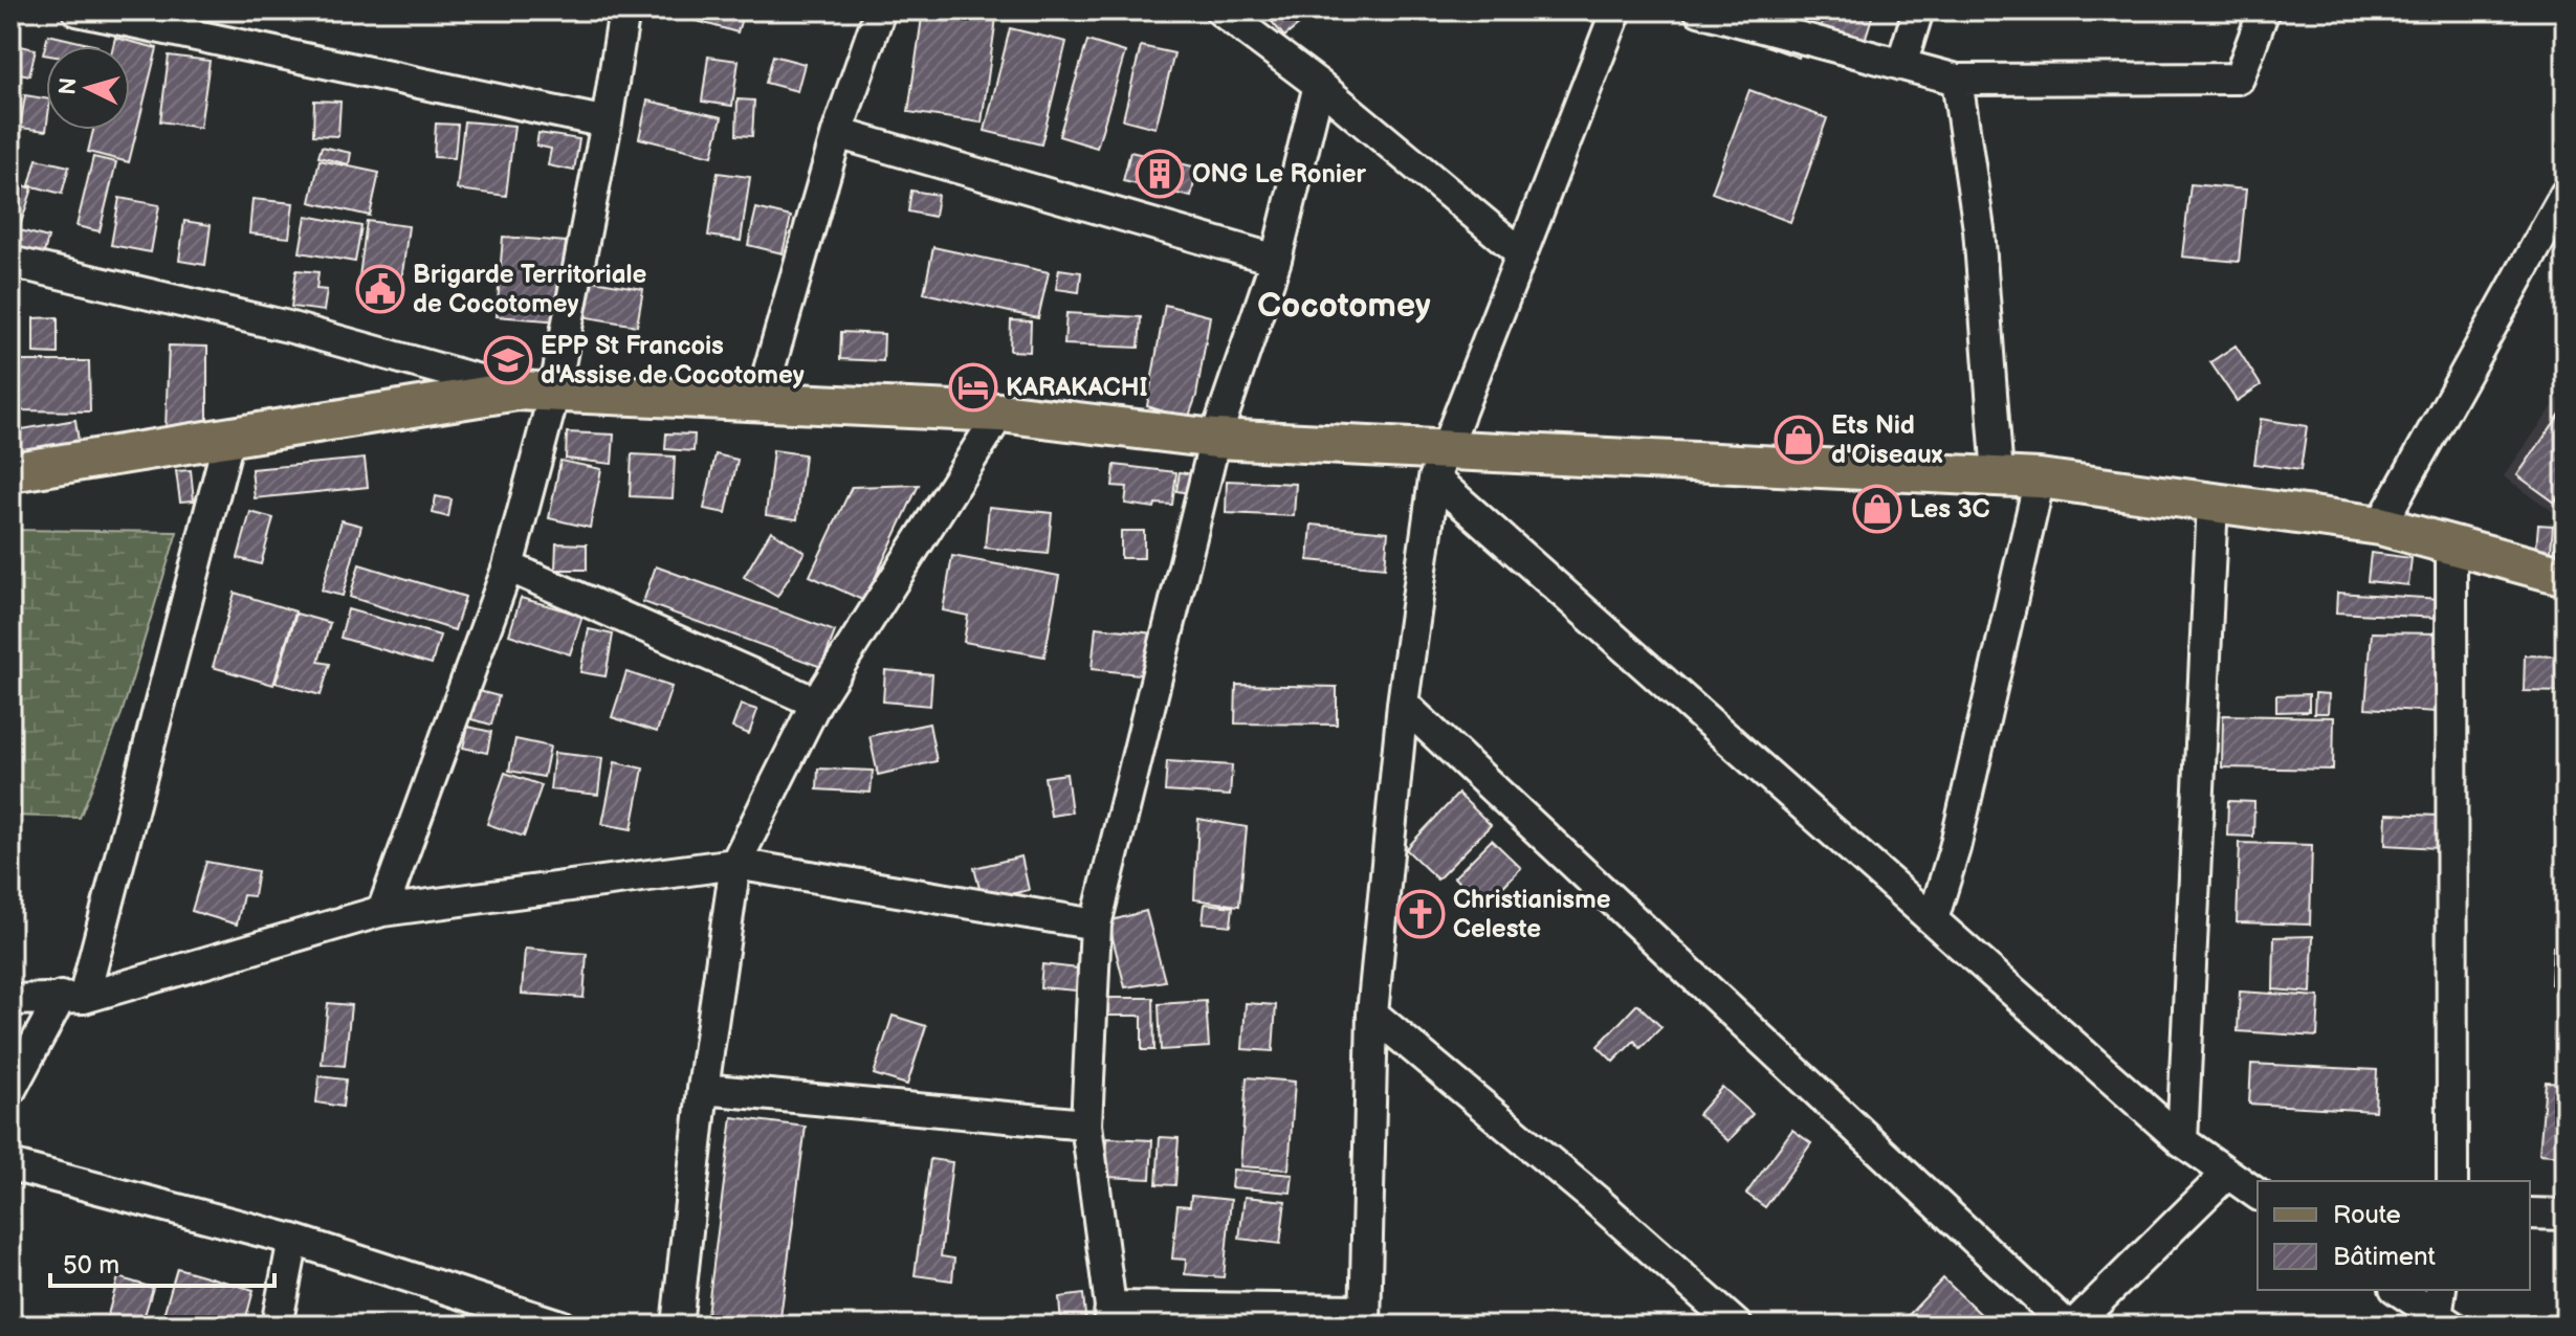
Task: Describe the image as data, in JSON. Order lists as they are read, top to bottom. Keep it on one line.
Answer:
{"districts":["Cocotomey"],"places":{"building":["ONG Le Ronier"],"public building":["Brigarde Territoriale de Cocotomey"],"school or university":["EPP St Francois d'Assise de Cocotomey"],"hotel":["KARAKACHI"],"shop":["Ets Nid d'Oiseaux","Les 3C"],"church":["Christianisme Celeste"]},"legend":["Route","Bâtiment"],"scale_bar":"50 m","north":"left"}
